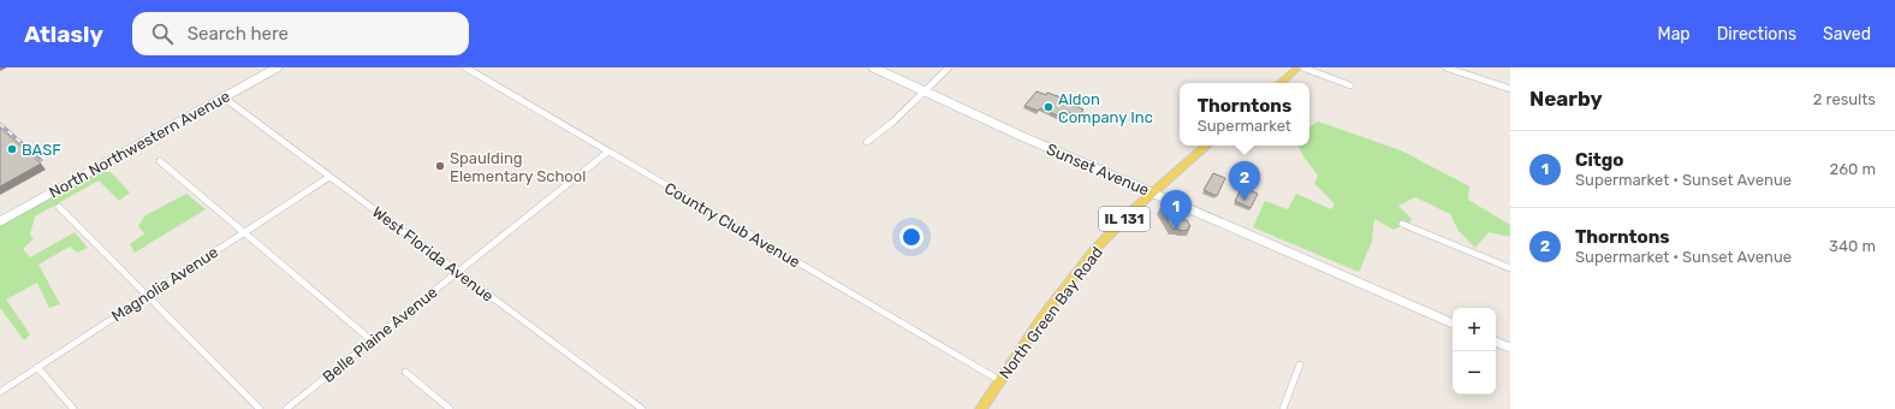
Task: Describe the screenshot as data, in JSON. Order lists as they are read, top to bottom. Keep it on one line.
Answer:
{"streets":{"main road":["IL 131","North Green Bay Road"],"street":["North Northwestern Avenue","Sunset Avenue","Country Club Avenue","West Florida Avenue","Magnolia Avenue","Belle Plaine Avenue"]},"crossings":[["North Northwestern Avenue","West Florida Avenue"],["Sunset Avenue","North Green Bay Road"],["Country Club Avenue","North Green Bay Road"],["Country Club Avenue","Belle Plaine Avenue"],["West Florida Avenue","Magnolia Avenue"],["West Florida Avenue","Belle Plaine Avenue"]],"places":["Aldon Company Inc","BASF","Spaulding Elementary School"],"page":{"header":"Atlasly","search":"Search here","nav":["Map","Directions","Saved"],"heading":["Nearby","2 results"],"popup":["Thorntons","Supermarket"],"list":[{"mark":"1","name":"Citgo","note":"Supermarket · Sunset Avenue","value":"260 m"},{"mark":"2","name":"Thorntons","note":"Supermarket · Sunset Avenue","value":"340 m"}],"pins":["2","1"],"map_buttons":["+","−"]}}
